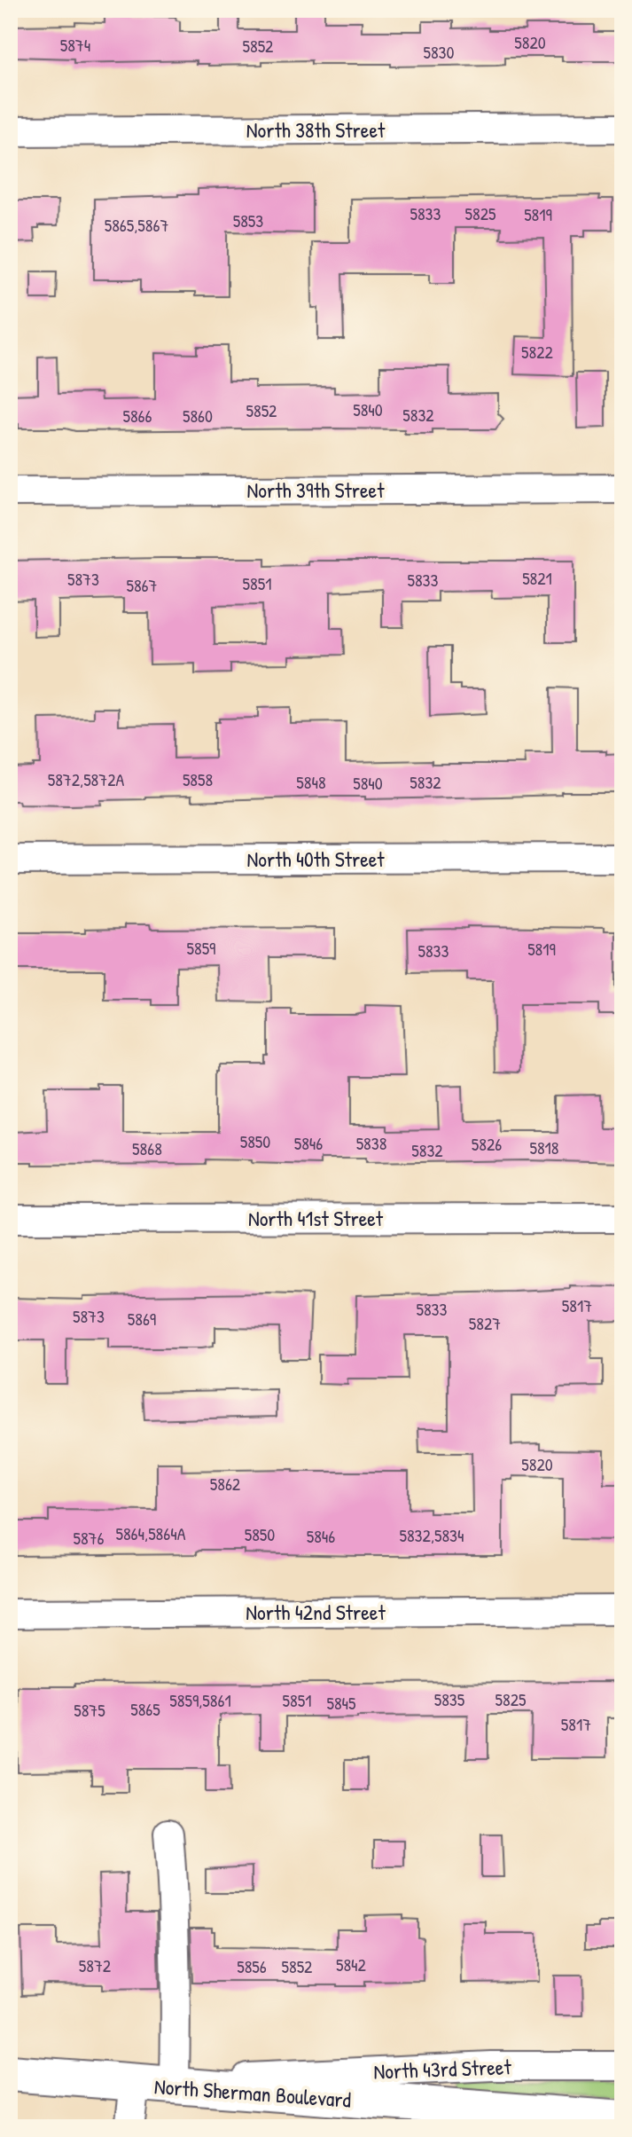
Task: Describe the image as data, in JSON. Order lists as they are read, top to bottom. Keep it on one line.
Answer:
{"streets":{"main road":["North Sherman Boulevard"],"street":["North 38th Street","North 39th Street","North 40th Street","North 41st Street","North 42nd Street","North 43rd Street"]},"crossings":[["North 43rd Street","North Sherman Boulevard"]],"house_numbers":["5820","5874","5852","5830","5833","5825","5819","5853","5865,5867","5822","5840","5852","5832","5866","5860","5821","5873","5833","5851","5867","5872,5872A","5858","5848","5832","5840","5859","5819","5833","5850","5846","5838","5826","5818","5868","5832","5817","5833","5873","5869","5827","5820","5862","5864,5864A","5850","5832,5834","5846","5876","5835","5825","5859,5861","5851","5845","5865","5875","5817","5842","5872","5856","5852"]}
